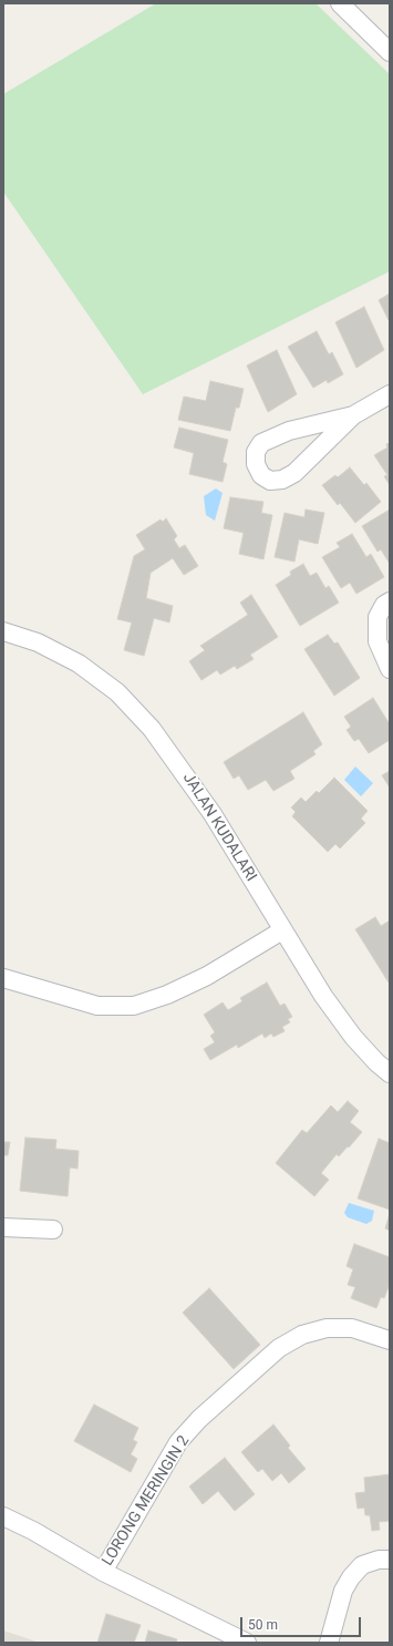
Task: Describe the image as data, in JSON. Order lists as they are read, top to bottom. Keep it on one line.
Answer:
{"streets":{"street":["JALAN KUDALARI","LORONG MERINGIN 2"]},"scale_bar":"50 m"}
